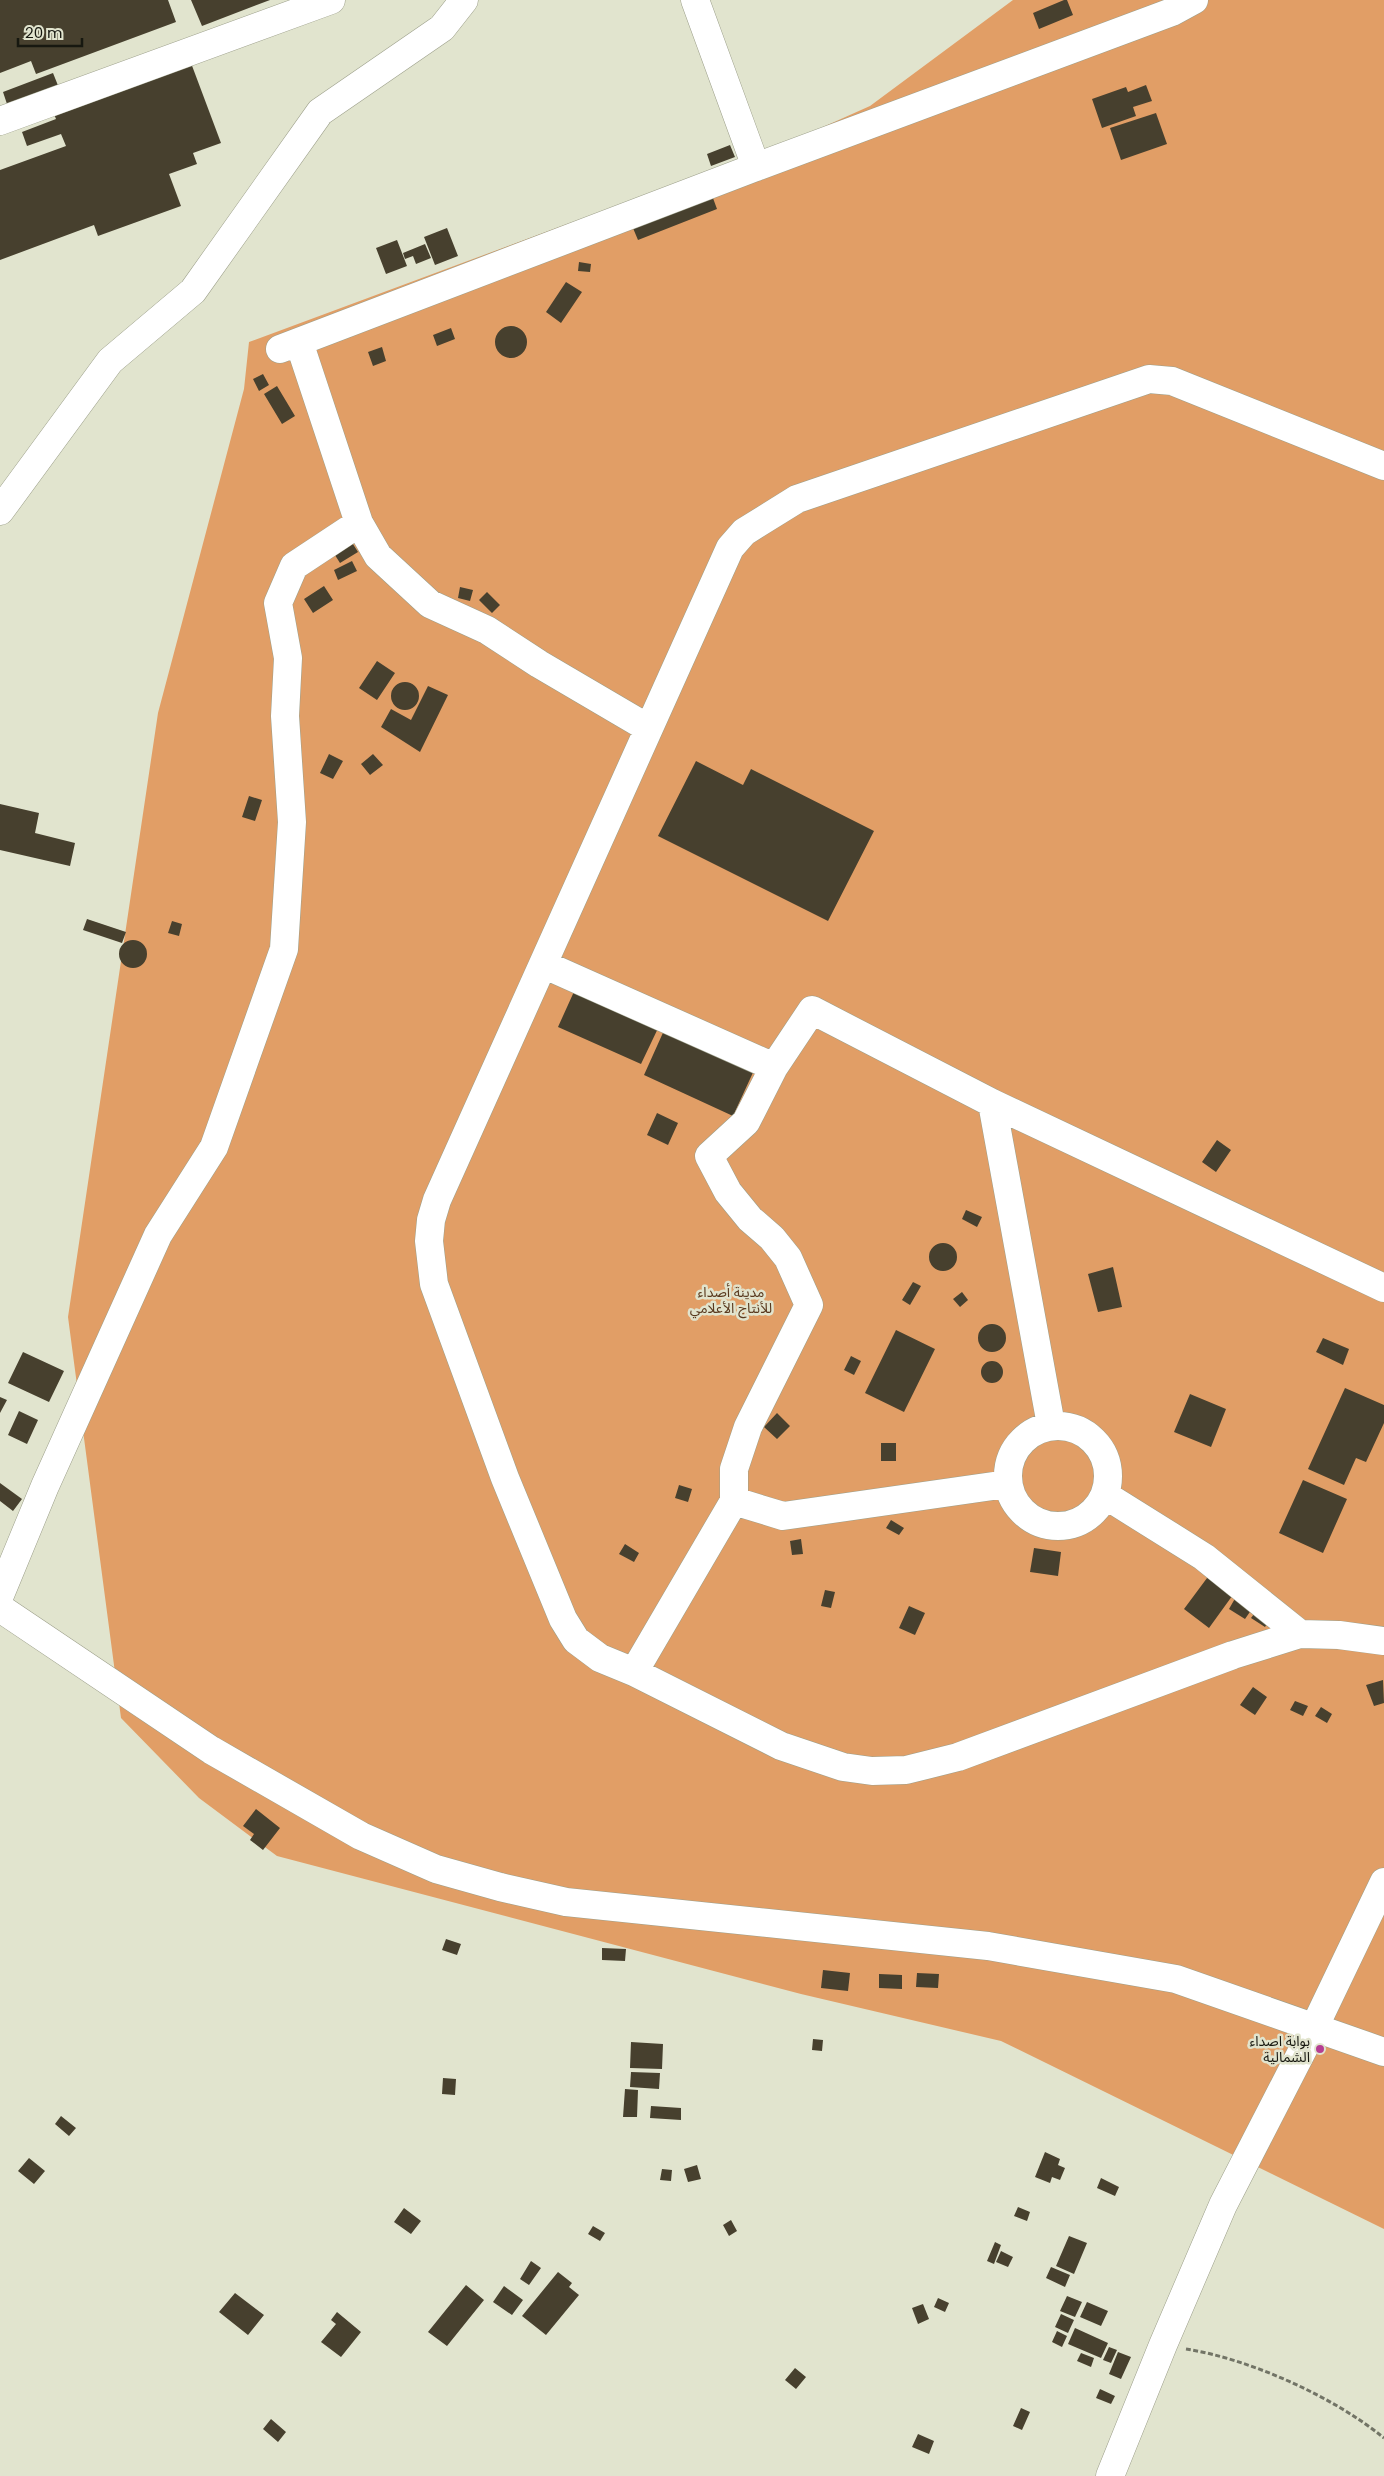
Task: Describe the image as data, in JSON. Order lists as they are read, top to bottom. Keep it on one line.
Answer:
{"parks":["مدينة أصداء للأنتاج الأعلامي"],"places":["بوابة اصداء الشمالية"],"scale_bar":"20 m"}
